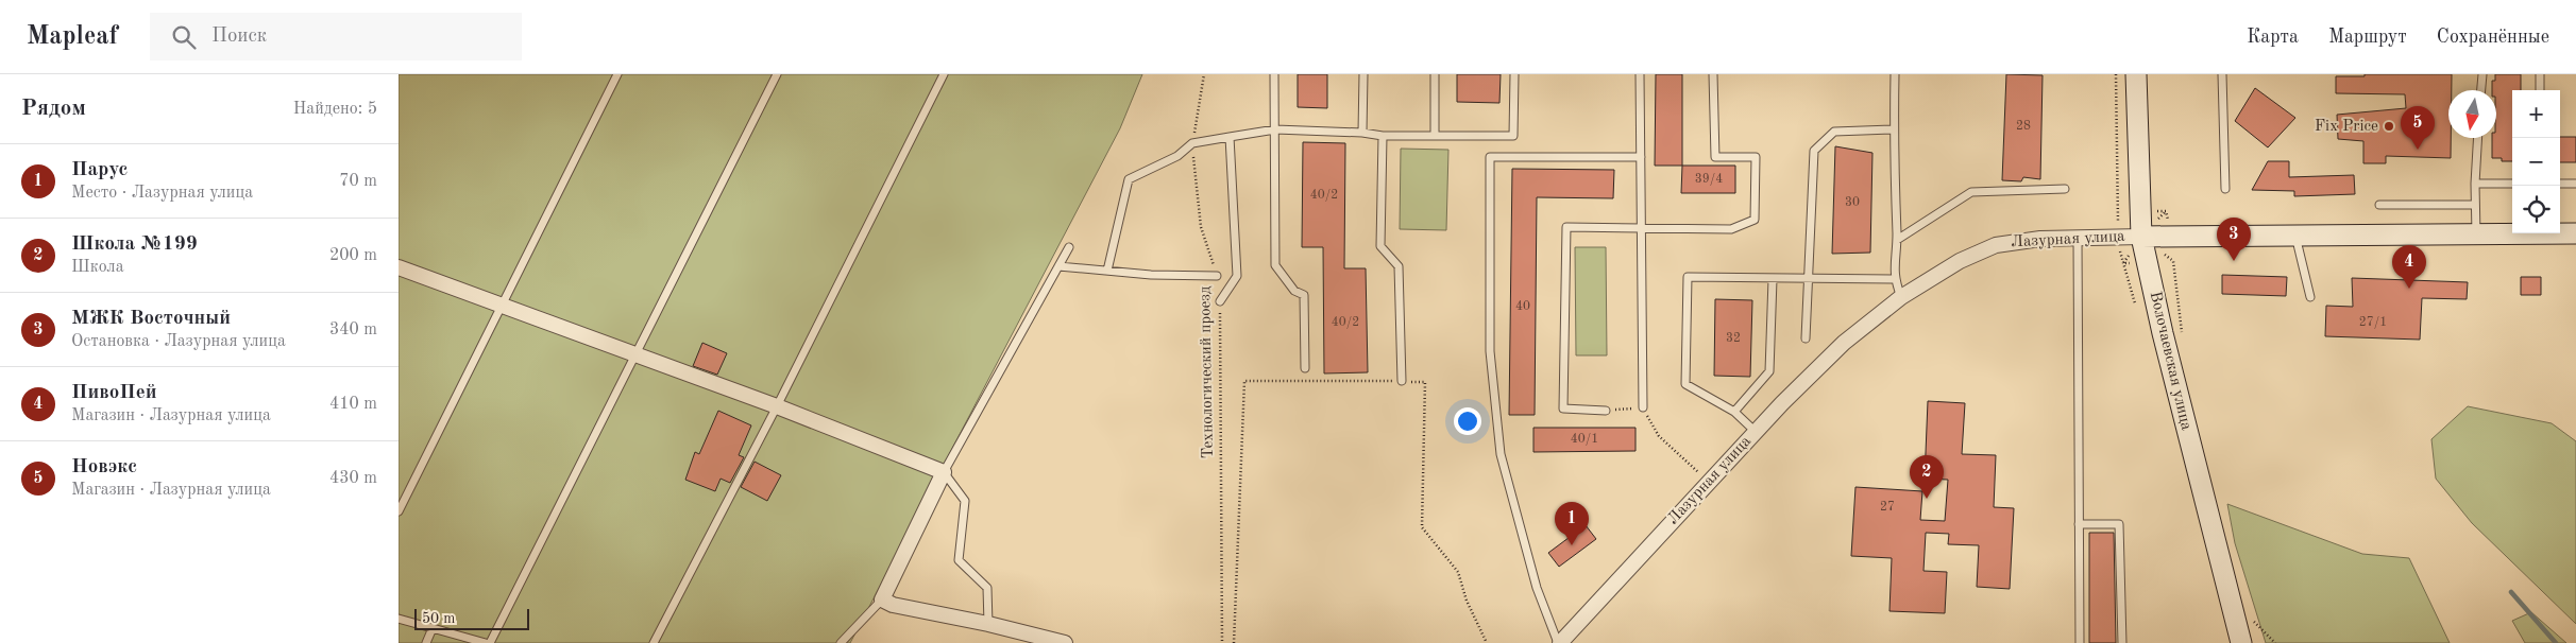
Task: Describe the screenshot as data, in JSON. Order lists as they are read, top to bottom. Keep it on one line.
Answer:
{"streets":{"street":["Лазурная улица","Волочаевская улица"],"path":["Технологический проезд"]},"crossings":[["Лазурная улица","Волочаевская улица"]],"places":["Fix Price"],"house_numbers":["28","39/4","40/2","30","40","40/2","27/1","32","40/1","27"],"scale_bar":"50 m","north":"bottom","page":{"header":"Mapleaf","search":"Поиск","nav":["Карта","Маршрут","Сохранённые"],"heading":["Рядом","Найдено: 5"],"map_buttons":["+","−"],"pins":["5","3","4","2","1"],"list":[{"mark":"1","name":"Парус","note":"Место · Лазурная улица","value":"70 m"},{"mark":"2","name":"Школа №199","note":"Школа","value":"200 m"},{"mark":"3","name":"МЖК Восточный","note":"Остановка · Лазурная улица","value":"340 m"},{"mark":"4","name":"ПивоПей","note":"Магазин · Лазурная улица","value":"410 m"},{"mark":"5","name":"Новэкс","note":"Магазин · Лазурная улица","value":"430 m"}],"scale":"50 m"}}
